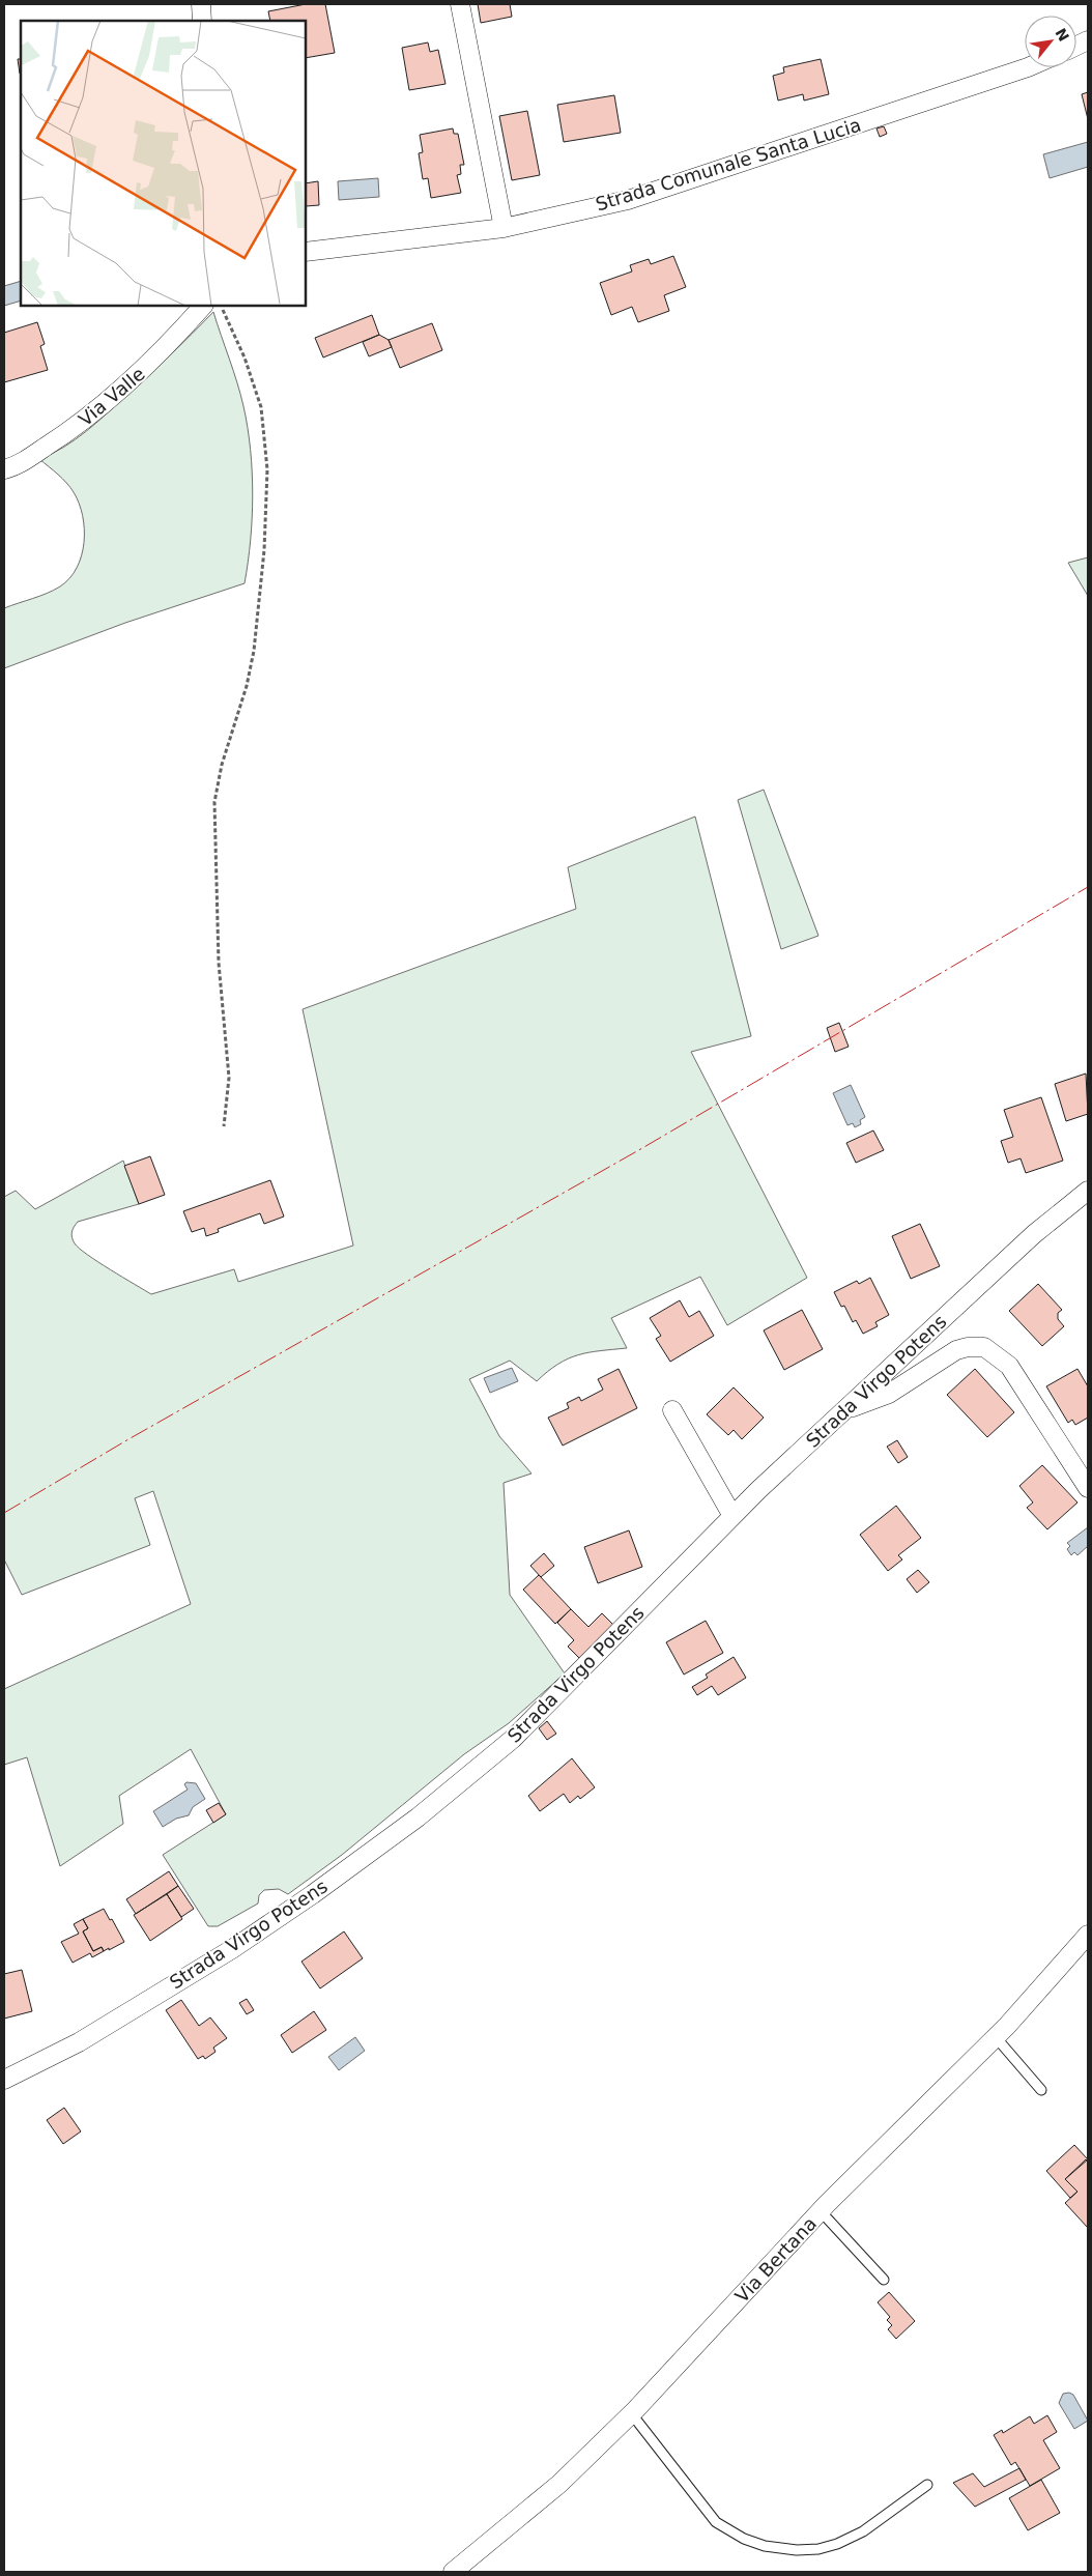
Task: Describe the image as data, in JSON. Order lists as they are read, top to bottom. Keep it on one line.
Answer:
{"streets":{"street":["Strada Comunale Santa Lucia","Via Valle","Strada Virgo Potens","Via Bertana"]},"north":"top right"}
